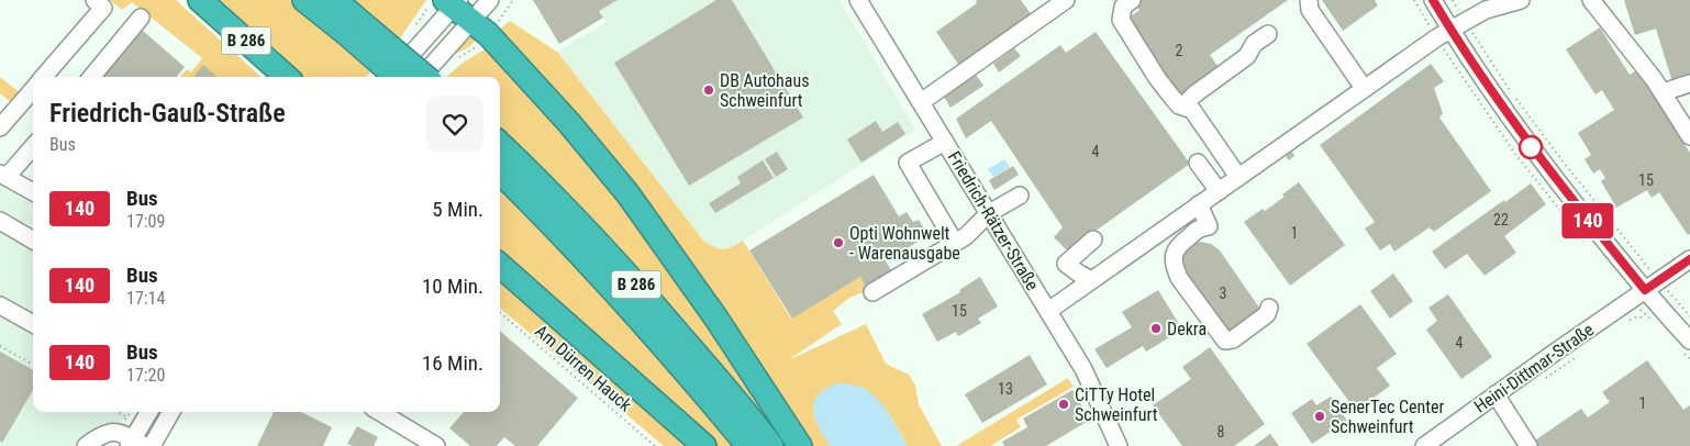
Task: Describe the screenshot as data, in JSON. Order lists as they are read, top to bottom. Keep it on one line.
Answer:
{"streets":{"highway":["B 286"],"street":["Friedrich-Rätzer-Straße","Heini-Dittmar-Straße"],"path":["Am Dürren Hauck"]},"places":["DB Autohaus Schweinfurt","Opti Wohnwelt - Warenausgabe","Dekra","CiTTy Hotel Schweinfurt","SenerTec Center Schweinfurt"],"lines":["bus line 140"],"house_numbers":["2","4","15","22","1","3","15","4","13","1","8"],"page":{"on_map":"140","heading":["Friedrich-Gauß-Straße","Bus"],"list":[{"mark":"140","name":"Bus","note":"17:09","value":"5 Min."},{"mark":"140","name":"Bus","note":"17:14","value":"10 Min."},{"mark":"140","name":"Bus","note":"17:20","value":"16 Min."}]}}
